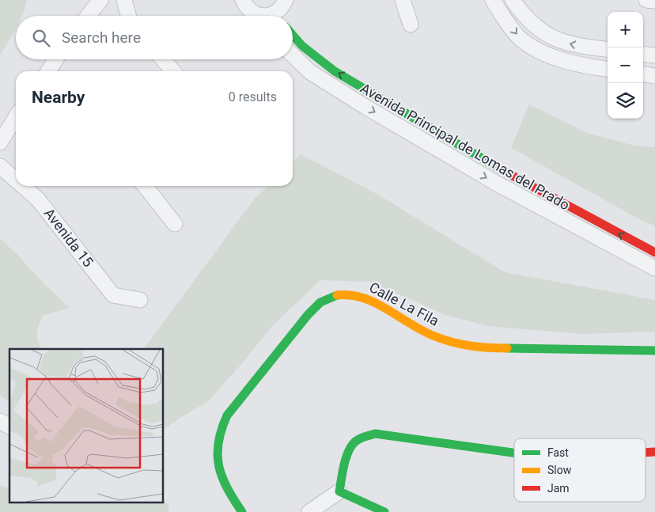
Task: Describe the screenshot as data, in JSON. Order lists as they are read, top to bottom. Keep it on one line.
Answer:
{"streets":{"street":["Avenida Principal de Lomas del Prado","Avenida 15","Calle La Fila"]},"legend":["Fast","Slow","Jam"],"page":{"map_buttons":["+","−"],"search":"Search here","heading":["Nearby","0 results"]}}
